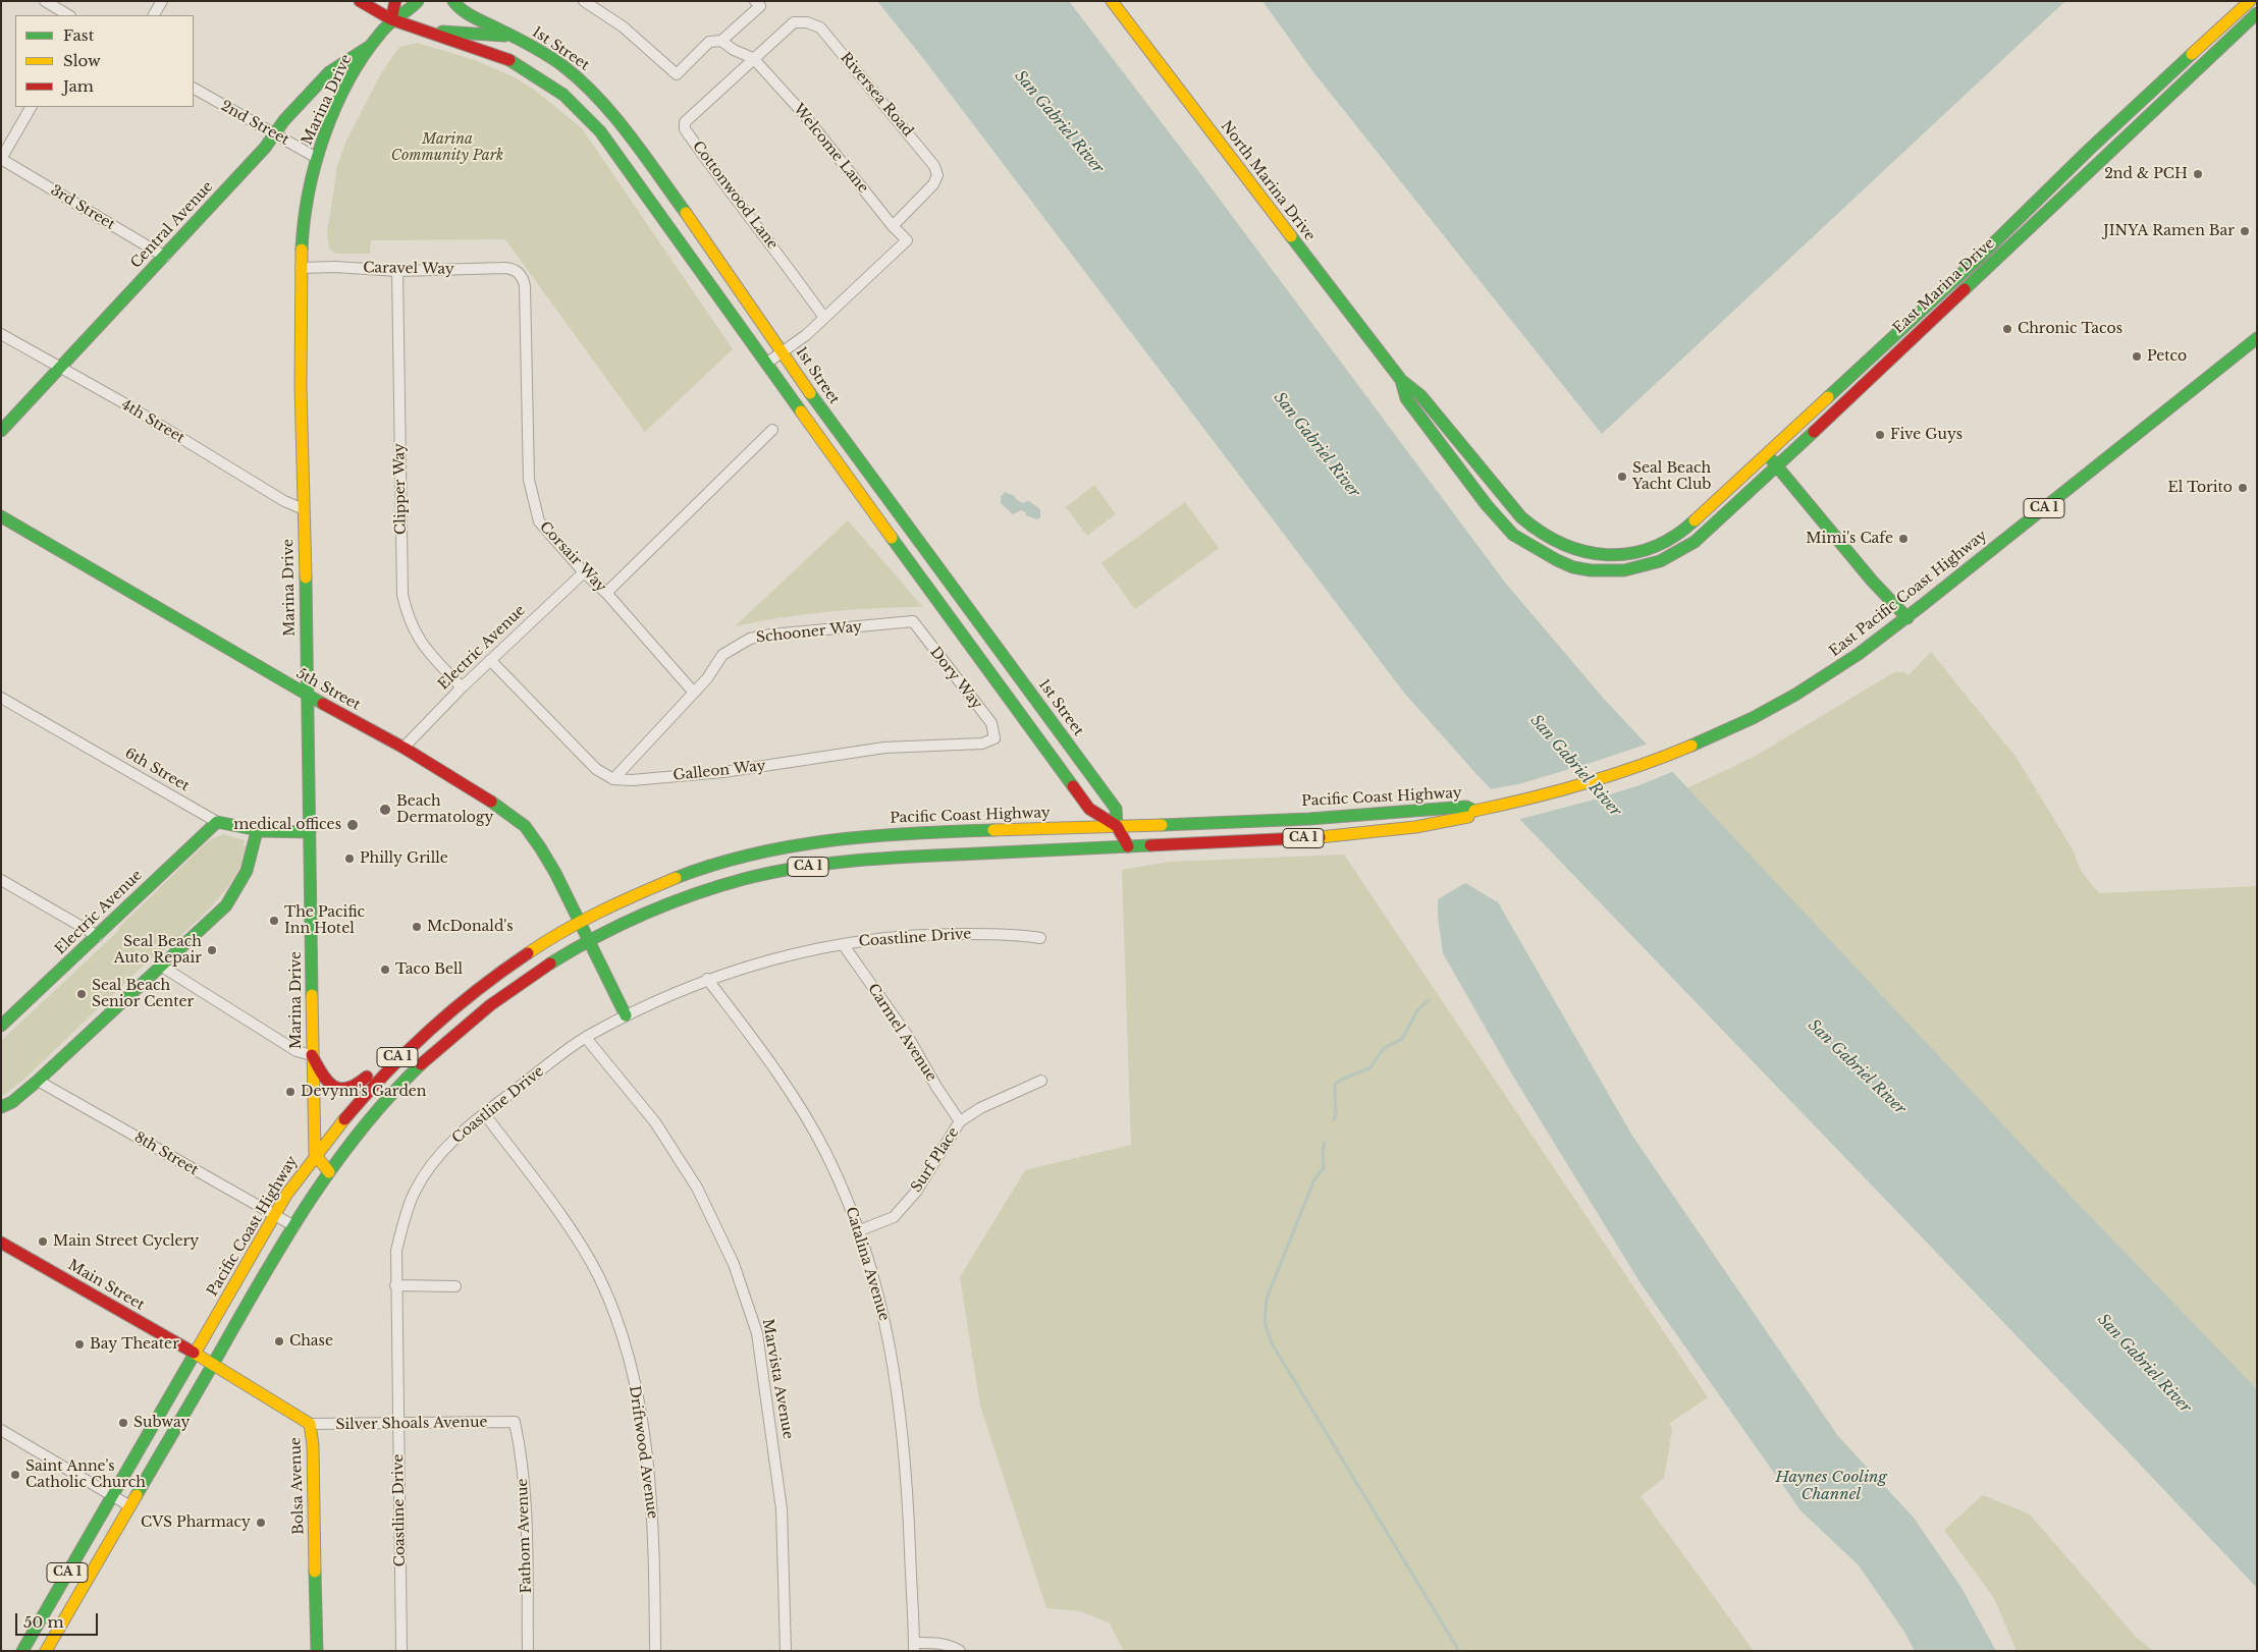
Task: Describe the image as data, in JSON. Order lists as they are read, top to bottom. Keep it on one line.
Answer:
{"streets":{"main road":["1st Street","Marina Drive","North Marina Drive","Central Avenue","East Marina Drive","CA 1","East Pacific Coast Highway","Electric Avenue","5th Street","6th Street","Pacific Coast Highway","Main Street","Bolsa Avenue"],"street":["Riversea Road","2nd Street","Welcome Lane","Cottonwood Lane","3rd Street","Caravel Way","4th Street","Clipper Way","Corsair Way","Schooner Way","Dory Way","Galleon Way","Coastline Drive","Carmel Avenue","8th Street","Surf Place","Catalina Avenue","Marvista Avenue","Silver Shoals Avenue","Driftwood Avenue","Fathom Avenue"]},"crossings":[["1st Street","Marina Drive"],["1st Street","Pacific Coast Highway"],["Riversea Road","Welcome Lane"],["Riversea Road","Cottonwood Lane"],["Marina Drive","2nd Street"],["Marina Drive","Central Avenue"],["Marina Drive","Caravel Way"],["Marina Drive","4th Street"],["Marina Drive","5th Street"],["Marina Drive","6th Street"],["Marina Drive","Pacific Coast Highway"],["2nd Street","Central Avenue"],["Welcome Lane","Cottonwood Lane"],["North Marina Drive","East Marina Drive"],["3rd Street","Central Avenue"],["Central Avenue","4th Street"],["Caravel Way","Clipper Way"],["Caravel Way","Corsair Way"],["Clipper Way","Electric Avenue"],["Corsair Way","Schooner Way"],["Corsair Way","Electric Avenue"],["East Pacific Coast Highway","Pacific Coast Highway"],["Schooner Way","Dory Way"],["Schooner Way","Galleon Way"],["Electric Avenue","5th Street"],["Electric Avenue","6th Street"],["Dory Way","Galleon Way"],["5th Street","Pacific Coast Highway"],["Pacific Coast Highway","8th Street"],["Pacific Coast Highway","Main Street"],["Pacific Coast Highway","Bolsa Avenue"],["Coastline Drive","Carmel Avenue"],["Coastline Drive","Catalina Avenue"],["Coastline Drive","Marvista Avenue"],["Coastline Drive","Silver Shoals Avenue"],["Coastline Drive","Driftwood Avenue"],["Carmel Avenue","Surf Place"],["Surf Place","Catalina Avenue"],["Main Street","Bolsa Avenue"],["Silver Shoals Avenue","Bolsa Avenue"],["Silver Shoals Avenue","Fathom Avenue"]],"water":["San Gabriel River","Haynes Cooling Channel"],"parks":["Marina Community Park"],"places":["2nd & PCH","JINYA Ramen Bar","Chronic Tacos","Petco","Five Guys","Seal Beach Yacht Club","El Torito","Mimi's Cafe","Beach Dermatology","medical offices","Philly Grille","The Pacific Inn Hotel","McDonald's","Seal Beach Auto Repair","Taco Bell","Seal Beach Senior Center","Devynn's Garden","Main Street Cyclery","Chase","Bay Theater","Subway","Saint Anne's Catholic Church","CVS Pharmacy"],"legend":["Fast","Slow","Jam"],"scale_bar":"50 m"}
